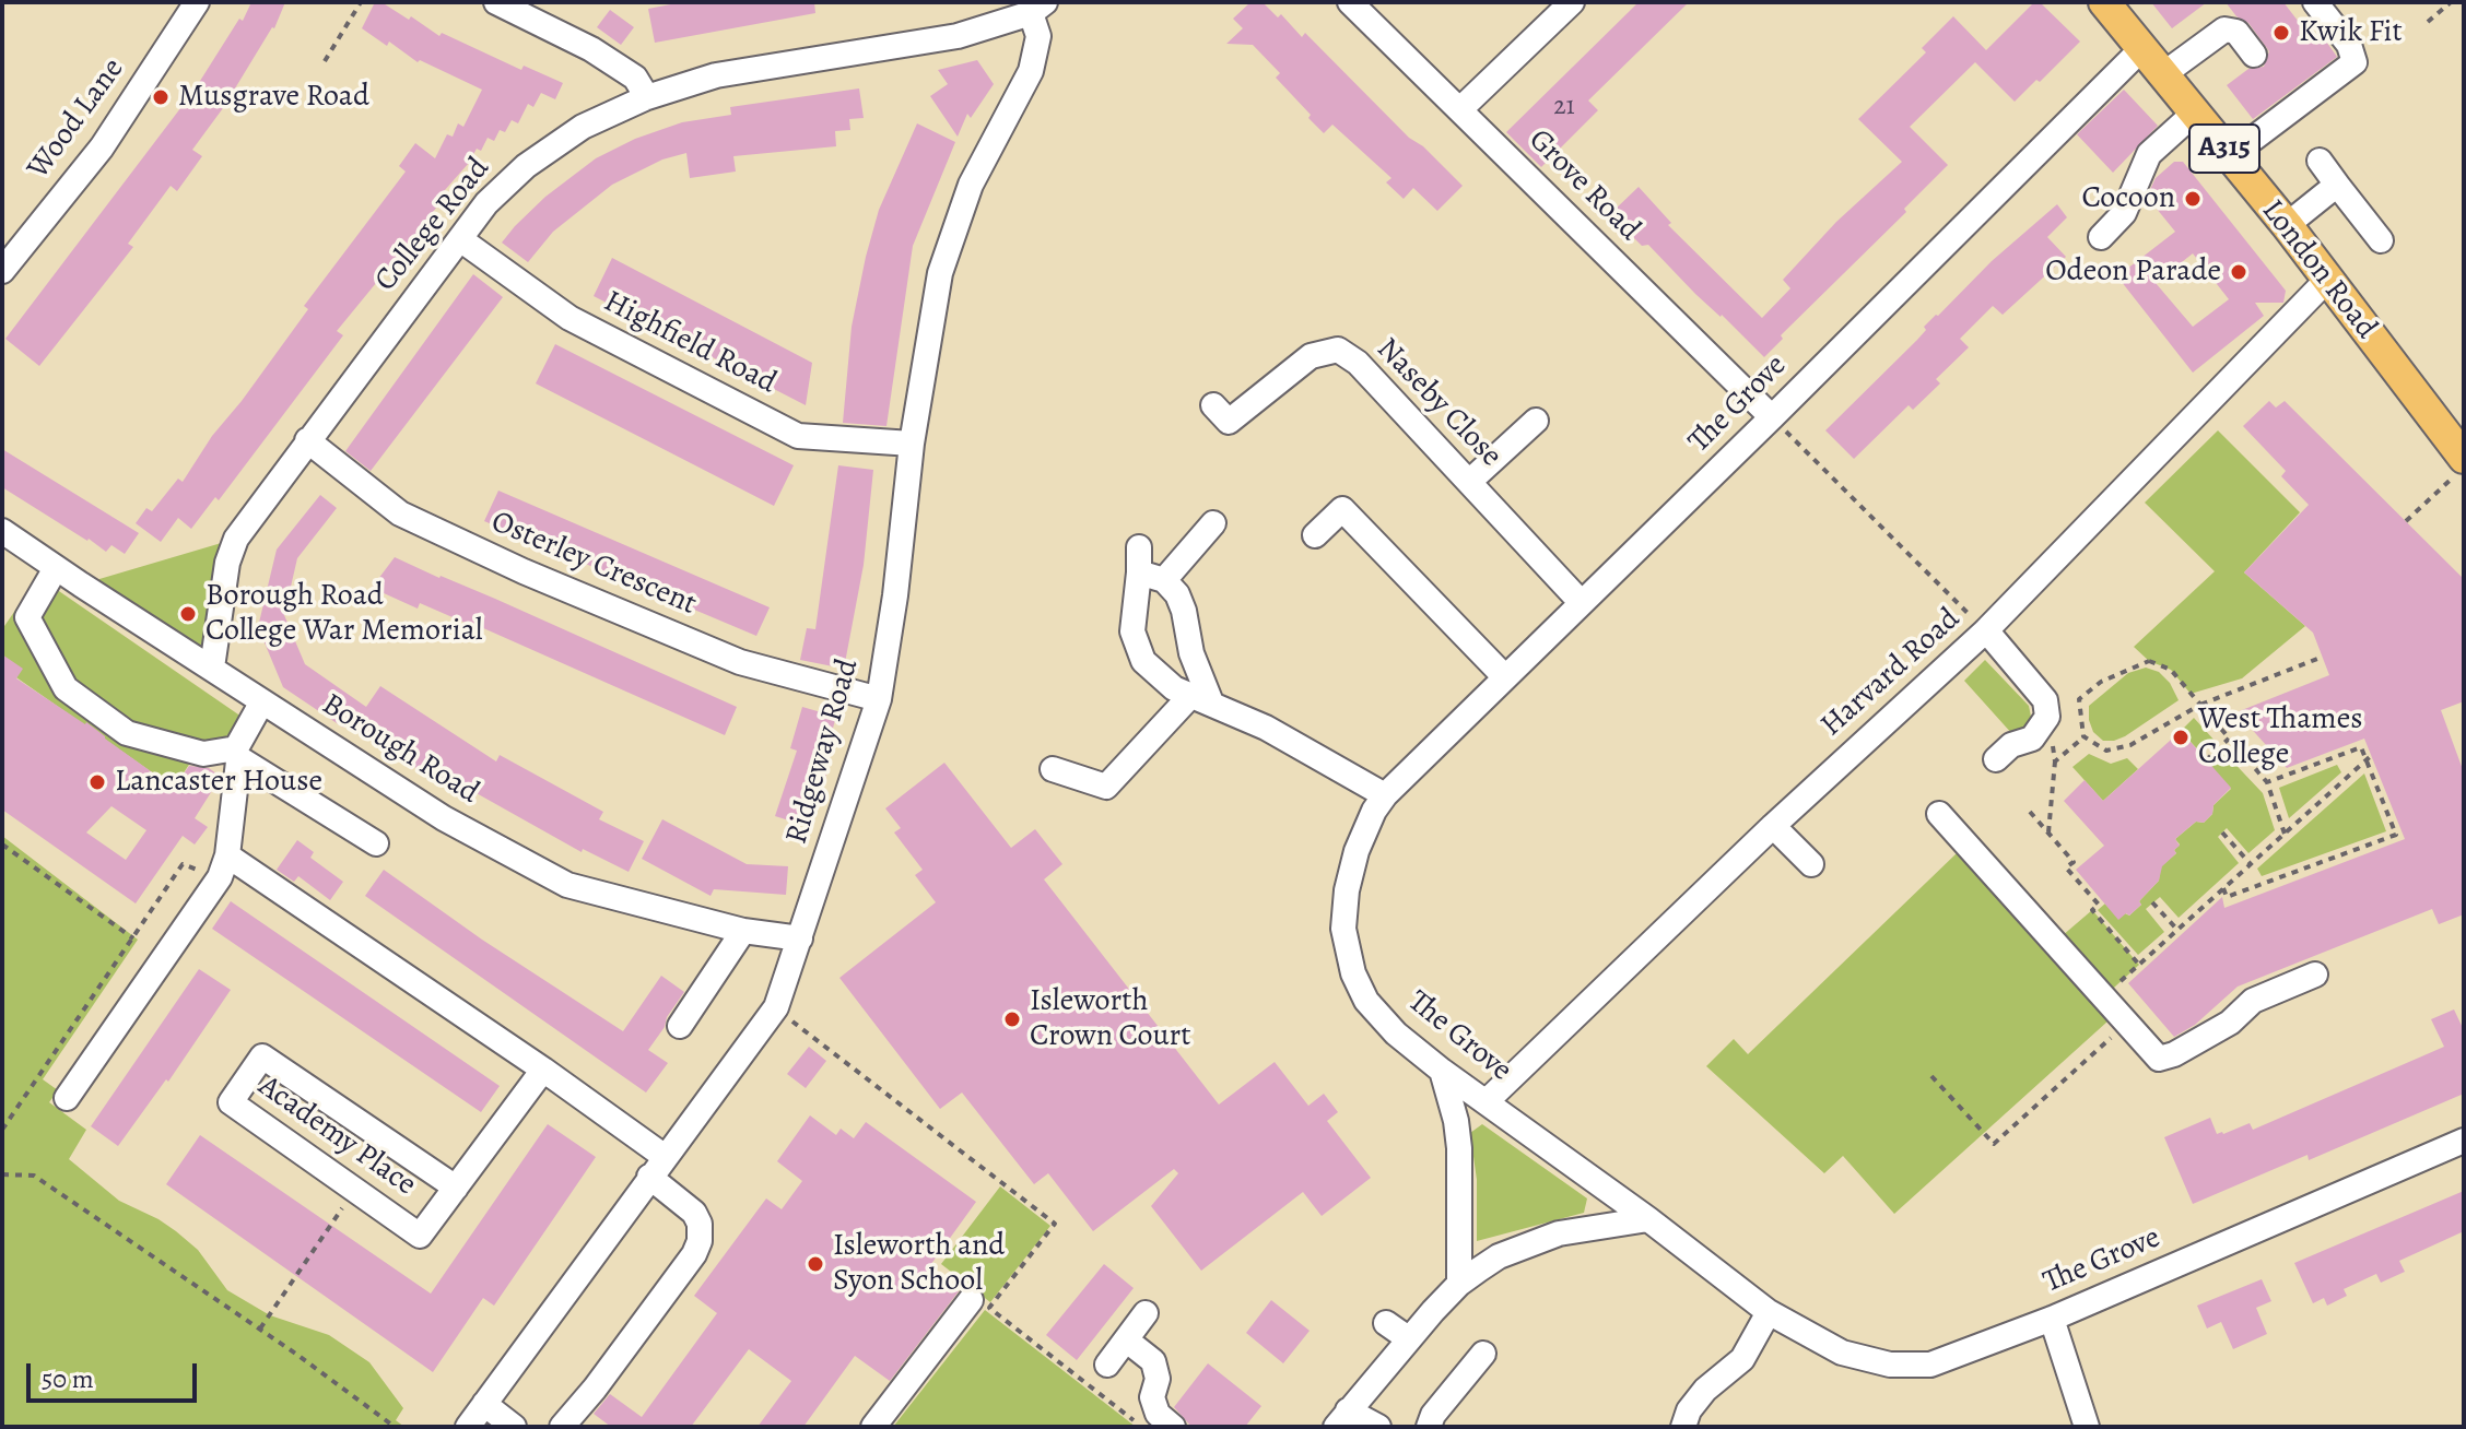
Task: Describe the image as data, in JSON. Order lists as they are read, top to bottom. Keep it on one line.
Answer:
{"streets":{"main road":["A315","London Road"],"street":["Wood Lane","Grove Road","College Road","Highfield Road","Naseby Close","The Grove","Osterley Crescent","Harvard Road","Borough Road","Ridgeway Road","Academy Place"]},"crossings":[["Grove Road","The Grove"],["College Road","Highfield Road"],["College Road","Osterley Crescent"],["College Road","Borough Road"],["College Road","Ridgeway Road"],["London Road","The Grove"],["London Road","Harvard Road"],["Highfield Road","Ridgeway Road"],["Naseby Close","The Grove"],["The Grove","Harvard Road"],["Osterley Crescent","Ridgeway Road"],["Borough Road","Ridgeway Road"]],"places":["Kwik Fit","Musgrave Road","Cocoon","Odeon Parade","Borough Road College War Memorial","West Thames College","Lancaster House","Isleworth Crown Court","Isleworth and Syon School"],"house_numbers":["21"],"scale_bar":"50 m"}
